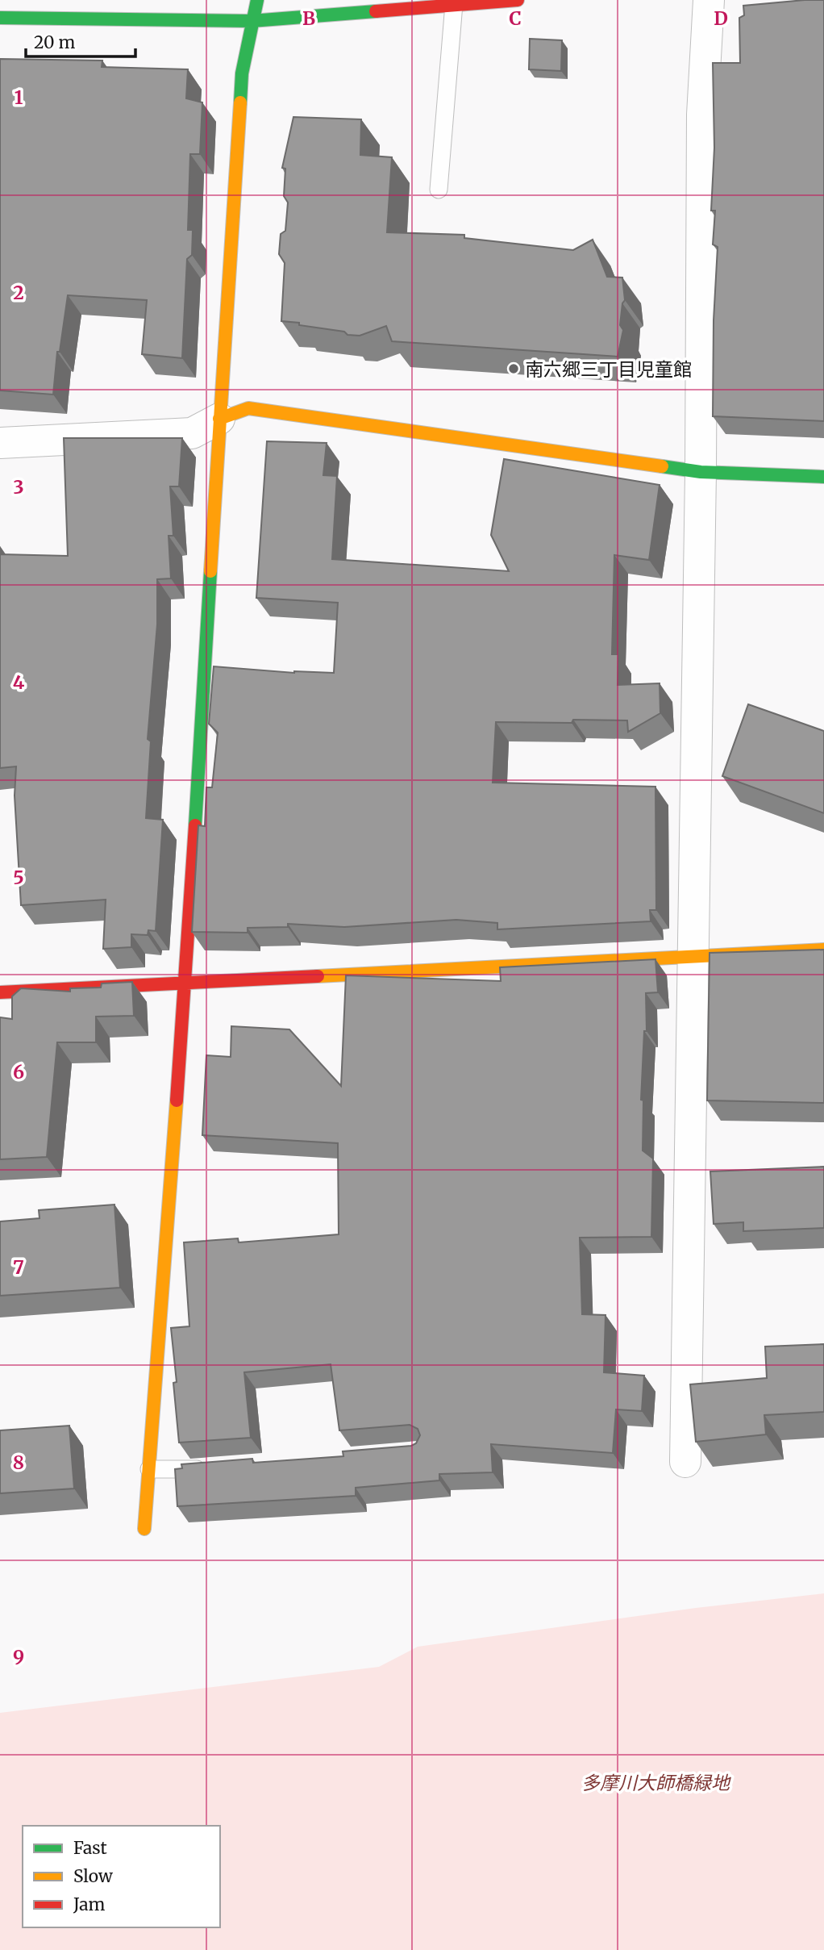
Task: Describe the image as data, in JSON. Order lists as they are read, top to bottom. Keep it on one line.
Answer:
{"parks":["多摩川大師橋緑地"],"places":["南六郷三丁目児童館"],"legend":["Fast","Slow","Jam"],"scale_bar":"20 m","grid":{"columns":["B","C","D"],"rows":["1","2","3","4","5","6","7","8","9"]}}
